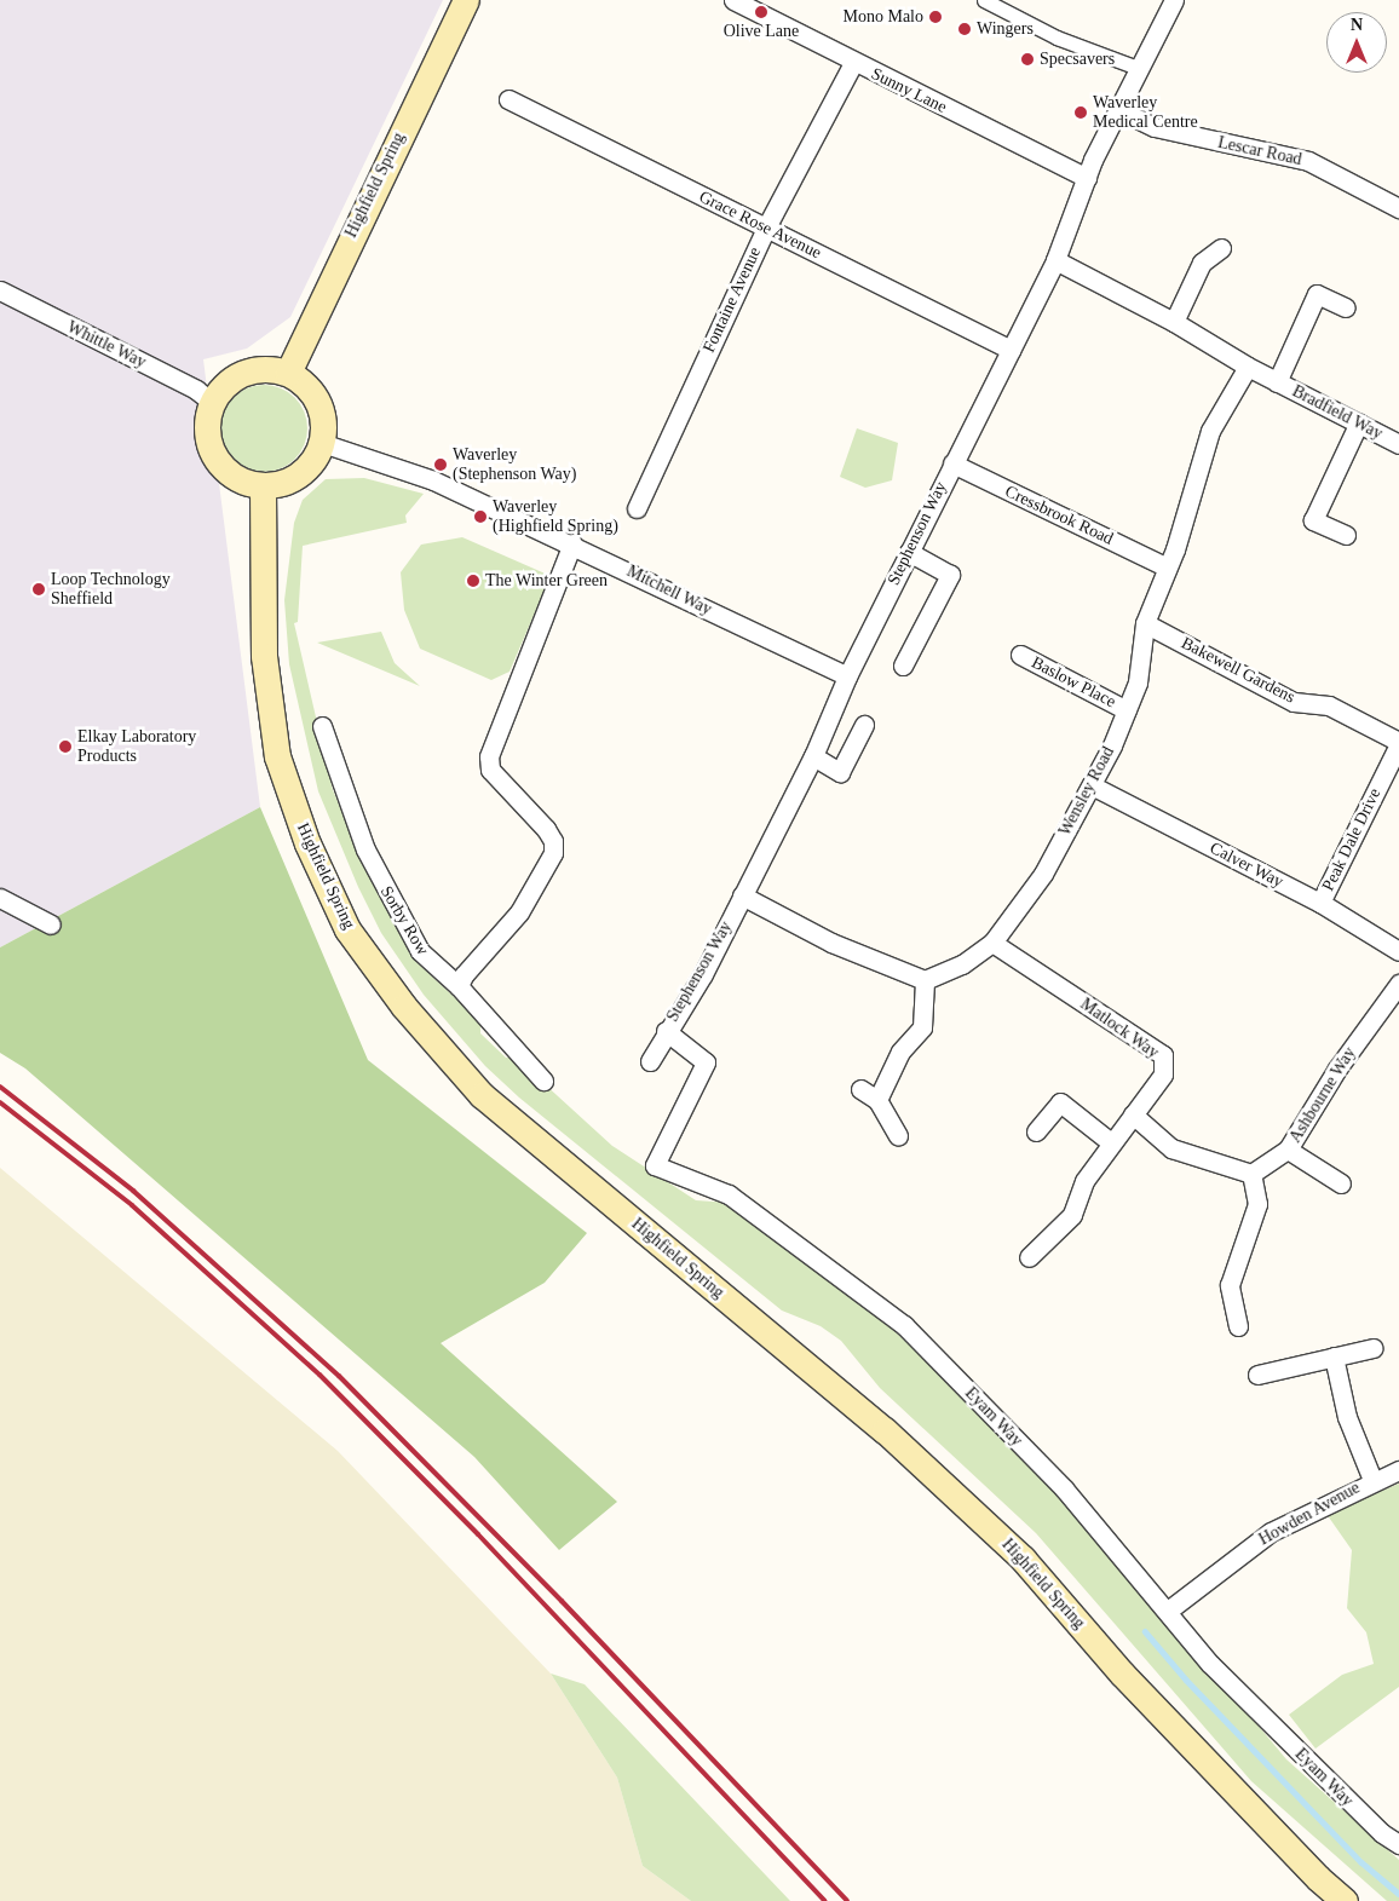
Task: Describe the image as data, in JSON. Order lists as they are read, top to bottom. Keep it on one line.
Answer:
{"streets":{"main road":["Highfield Spring"],"street":["Sunny Lane","Lescar Road","Grace Rose Avenue","Fontaine Avenue","Whittle Way","Bradfield Way","Cressbrook Road","Stephenson Way","Mitchell Way","Bakewell Gardens","Baslow Place","Wensley Road","Peak Dale Drive","Calver Way","Sorby Row","Matlock Way","Ashbourne Way","Eyam Way","Howden Avenue"]},"crossings":[["Sunny Lane","Fontaine Avenue"],["Sunny Lane","Stephenson Way"],["Lescar Road","Stephenson Way"],["Highfield Spring","Whittle Way"],["Highfield Spring","Mitchell Way"],["Grace Rose Avenue","Fontaine Avenue"],["Grace Rose Avenue","Stephenson Way"],["Whittle Way","Mitchell Way"],["Bradfield Way","Stephenson Way"],["Bradfield Way","Wensley Road"],["Cressbrook Road","Stephenson Way"],["Cressbrook Road","Wensley Road"],["Stephenson Way","Mitchell Way"],["Stephenson Way","Eyam Way"],["Bakewell Gardens","Wensley Road"],["Bakewell Gardens","Peak Dale Drive"],["Baslow Place","Wensley Road"],["Wensley Road","Calver Way"],["Wensley Road","Matlock Way"],["Peak Dale Drive","Calver Way"],["Eyam Way","Howden Avenue"]],"places":["Olive Lane","Mono Malo","Wingers","Specsavers","Waverley Medical Centre","Waverley (Stephenson Way)","Waverley (Highfield Spring)","The Winter Green","Loop Technology Sheffield","Elkay Laboratory Products"],"north":"top"}
